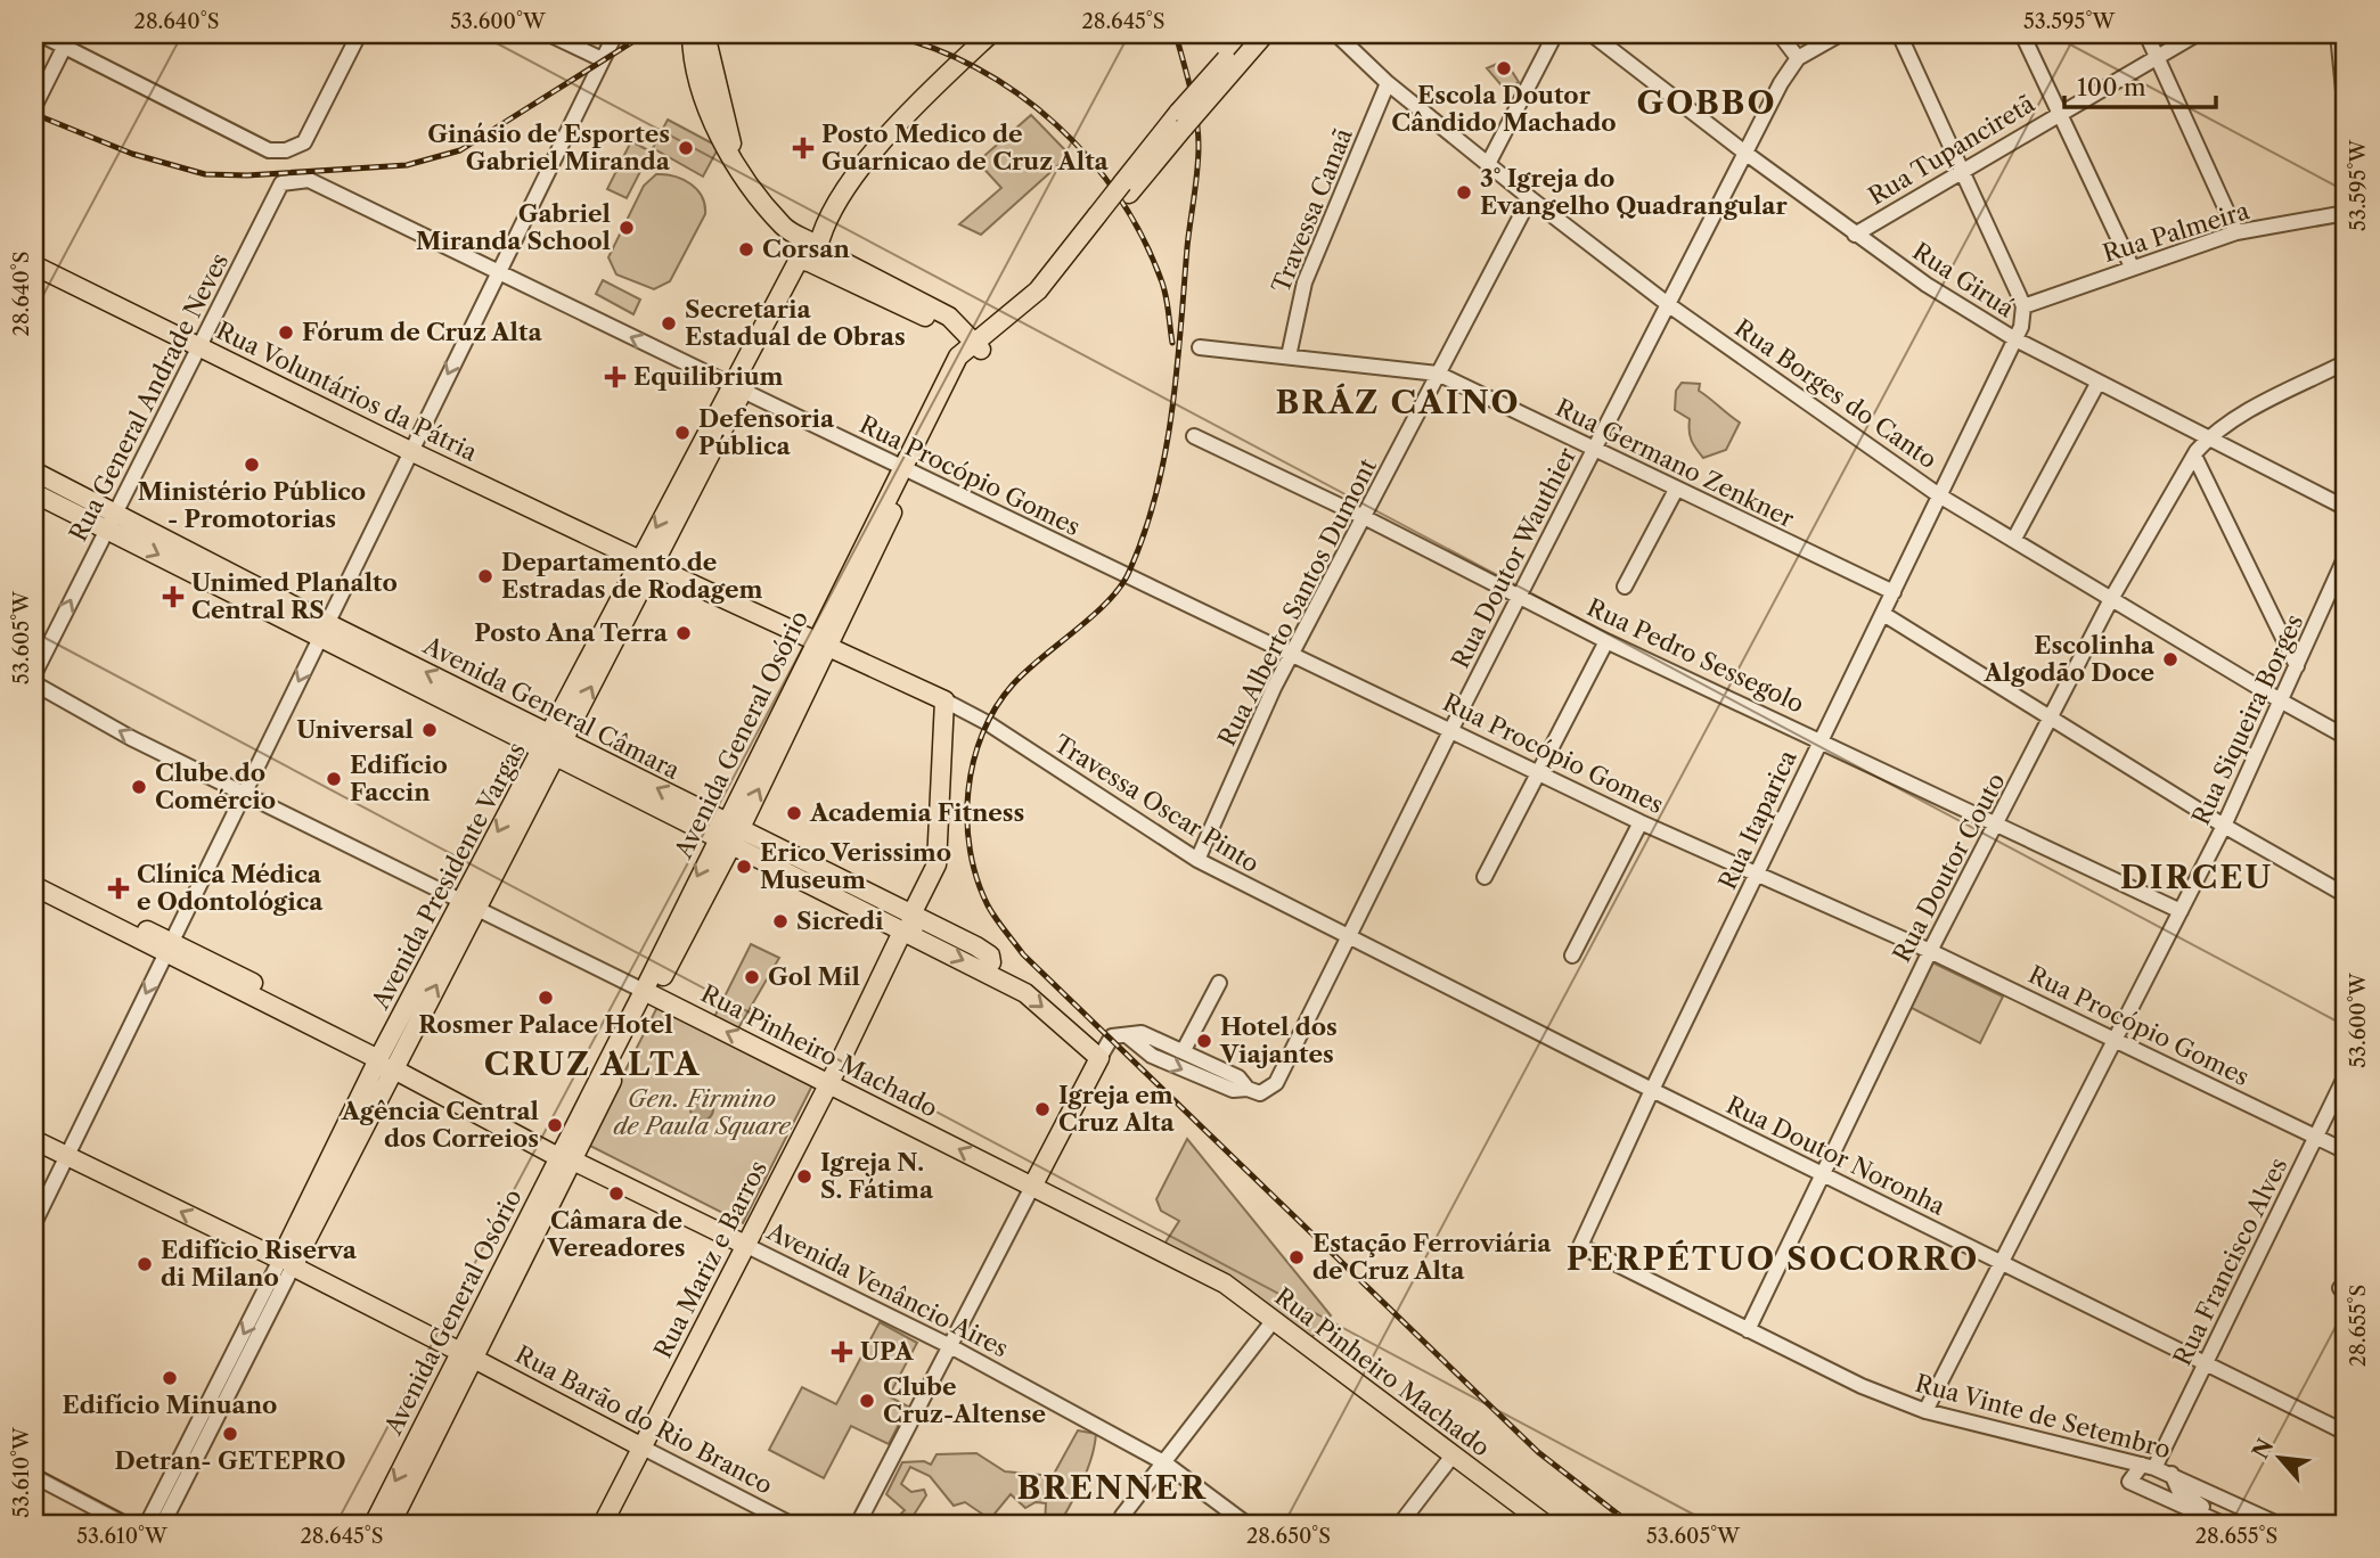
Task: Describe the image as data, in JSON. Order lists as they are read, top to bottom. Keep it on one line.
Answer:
{"streets":{"main road":["Rua Voluntários da Pátria","Avenida General Câmara","Avenida General Osório","Avenida Presidente Vargas","Rua Pinheiro Machado","Rua Mariz e Barros","Avenida Venâncio Aires","Rua Barão do Rio Branco"],"street":["Rua Tupanciretã","Travessa Canaã","Rua Palmeira","Rua Giruá","Rua Borges do Canto","Rua General Andrade Neves","Rua Germano Zenkner","Rua Procópio Gomes","Rua Doutor Wauthier","Rua Alberto Santos Dumont","Rua Pedro Sessegolo","Rua Siqueira Borges","Travessa Oscar Pinto","Rua Itaparica","Rua Doutor Couto","Rua Doutor Noronha","Rua Francisco Alves","Rua Vinte de Setembro"]},"crossings":[["Rua Tupanciretã","Rua Giruá"],["Travessa Canaã","Rua Borges do Canto"],["Travessa Canaã","Rua Germano Zenkner"],["Rua Palmeira","Rua Itaparica"],["Rua Giruá","Rua Doutor Wauthier"],["Rua Giruá","Rua Itaparica"],["Rua Giruá","Rua Doutor Couto"],["Rua Voluntários da Pátria","Rua General Andrade Neves"],["Rua Voluntários da Pátria","Avenida General Osório"],["Rua Voluntários da Pátria","Travessa Oscar Pinto"],["Rua Voluntários da Pátria","Avenida Presidente Vargas"],["Rua Voluntários da Pátria","Rua Mariz e Barros"],["Rua Borges do Canto","Rua Doutor Wauthier"],["Rua Borges do Canto","Rua Alberto Santos Dumont"],["Rua Borges do Canto","Rua Siqueira Borges"],["Rua Borges do Canto","Rua Itaparica"],["Rua Borges do Canto","Rua Doutor Couto"],["Rua General Andrade Neves","Rua Procópio Gomes"],["Rua General Andrade Neves","Avenida General Câmara"],["Rua Germano Zenkner","Rua Doutor Wauthier"],["Rua Germano Zenkner","Rua Alberto Santos Dumont"],["Rua Germano Zenkner","Rua Itaparica"],["Rua Procópio Gomes","Rua Doutor Wauthier"],["Rua Procópio Gomes","Rua Alberto Santos Dumont"],["Rua Procópio Gomes","Rua Siqueira Borges"],["Rua Procópio Gomes","Avenida General Osório"],["Rua Procópio Gomes","Rua Itaparica"],["Rua Procópio Gomes","Rua Doutor Couto"],["Rua Procópio Gomes","Avenida Presidente Vargas"],["Rua Procópio Gomes","Rua Francisco Alves"],["Rua Doutor Wauthier","Rua Pedro Sessegolo"],["Rua Doutor Wauthier","Travessa Oscar Pinto"],["Rua Doutor Wauthier","Rua Doutor Noronha"],["Rua Alberto Santos Dumont","Rua Pedro Sessegolo"],["Rua Alberto Santos Dumont","Travessa Oscar Pinto"],["Rua Pedro Sessegolo","Rua Siqueira Borges"],["Rua Pedro Sessegolo","Rua Itaparica"],["Rua Pedro Sessegolo","Rua Doutor Couto"],["Avenida General Câmara","Avenida General Osório"],["Avenida General Câmara","Avenida Presidente Vargas"],["Avenida General Câmara","Rua Mariz e Barros"],["Rua Siqueira Borges","Rua Doutor Noronha"],["Rua Siqueira Borges","Rua Vinte de Setembro"],["Avenida General Osório","Rua Pinheiro Machado"],["Avenida General Osório","Avenida Venâncio Aires"],["Avenida General Osório","Rua Barão do Rio Branco"],["Travessa Oscar Pinto","Rua Doutor Noronha"],["Rua Itaparica","Rua Doutor Noronha"],["Rua Itaparica","Rua Vinte de Setembro"],["Rua Doutor Couto","Rua Doutor Noronha"],["Rua Doutor Couto","Rua Vinte de Setembro"],["Avenida Presidente Vargas","Rua Pinheiro Machado"],["Avenida Presidente Vargas","Avenida Venâncio Aires"],["Avenida Presidente Vargas","Rua Barão do Rio Branco"],["Rua Pinheiro Machado","Rua Mariz e Barros"],["Rua Doutor Noronha","Rua Francisco Alves"],["Rua Mariz e Barros","Avenida Venâncio Aires"],["Rua Mariz e Barros","Rua Barão do Rio Branco"],["Rua Francisco Alves","Rua Vinte de Setembro"]],"one_way":["Rua Pinheiro Machado"],"districts":["GOBBO","BRÁZ CAINO","DIRCEU","CRUZ ALTA","PERPÉTUO SOCORRO","BRENNER"],"parks":["Gen. Firmino de Paula Square"],"places":{"other":["Escola Doutor Cândido Machado","Ginásio de Esportes Gabriel Miranda","3° Igreja do Evangelho Quadrangular","Gabriel Miranda School","Corsan","Secretaria Estadual de Obras","Fórum de Cruz Alta","Defensoria Pública","Ministério Público - Promotorias","Departamento de Estradas de Rodagem","Posto Ana Terra","Escolinha Algodão Doce","Universal","Edifício Faccin","Clube do Comércio","Academia Fitness","Erico Verissimo Museum","Sicredi","Gol Mil","Rosmer Palace Hotel","Hotel dos Viajantes","Igreja em Cruz Alta","Agência Central dos Correios","Igreja N. S. Fátima","Câmara de Vereadores","Estação Ferroviária de Cruz Alta","Edifício Riserva di Milano","Edifício Minuano","Clube Cruz-Altense","Detran- GETEPRO"],"health":["Posto Medico de Guarnicao de Cruz Alta","Equilibrium","Unimed Planalto Central RS","Clínica Médica e Odontológica","UPA"]},"scale_bar":"100 m","north":"top left","coordinates":["28.640°S","53.600°W","28.645°S","53.595°W","53.605°W","28.655°S","53.610°W","28.650°S"]}
